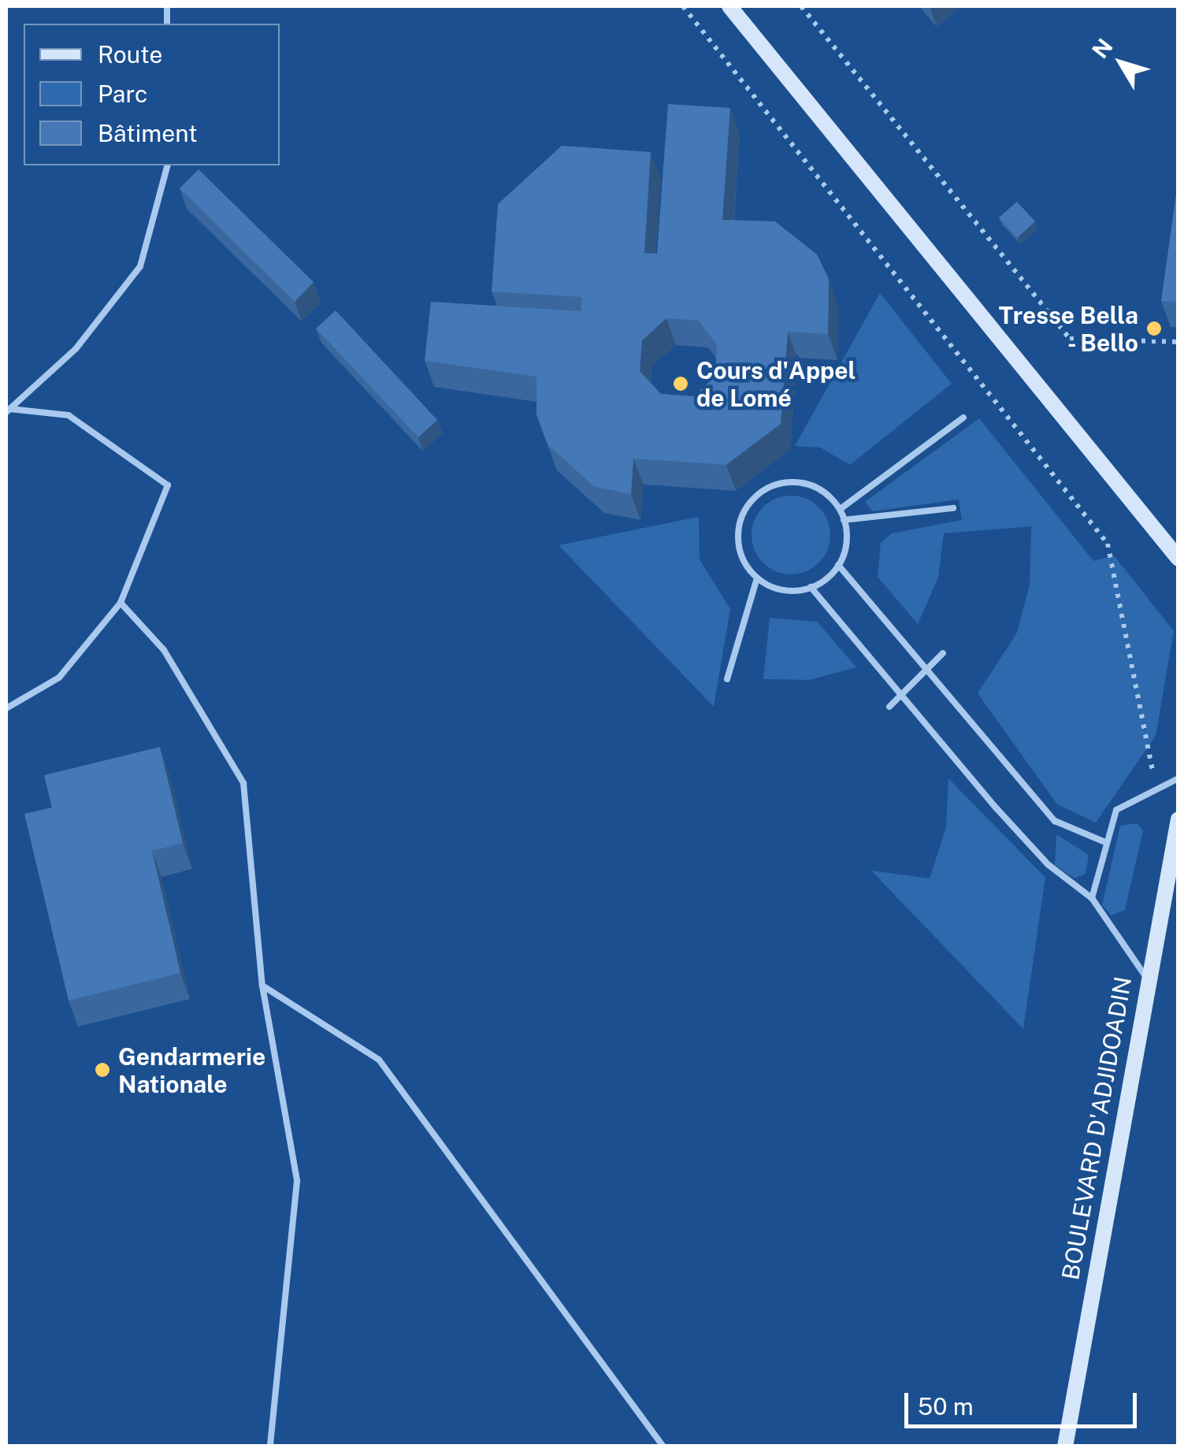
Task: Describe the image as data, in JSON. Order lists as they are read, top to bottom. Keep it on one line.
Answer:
{"streets":{"street":["BOULEVARD D'ADJIDOADIN"]},"places":["Tresse Bella - Bello","Cours d'Appel de Lomé","Gendarmerie Nationale"],"legend":["Route","Parc","Bâtiment"],"scale_bar":"50 m","north":"top left"}
